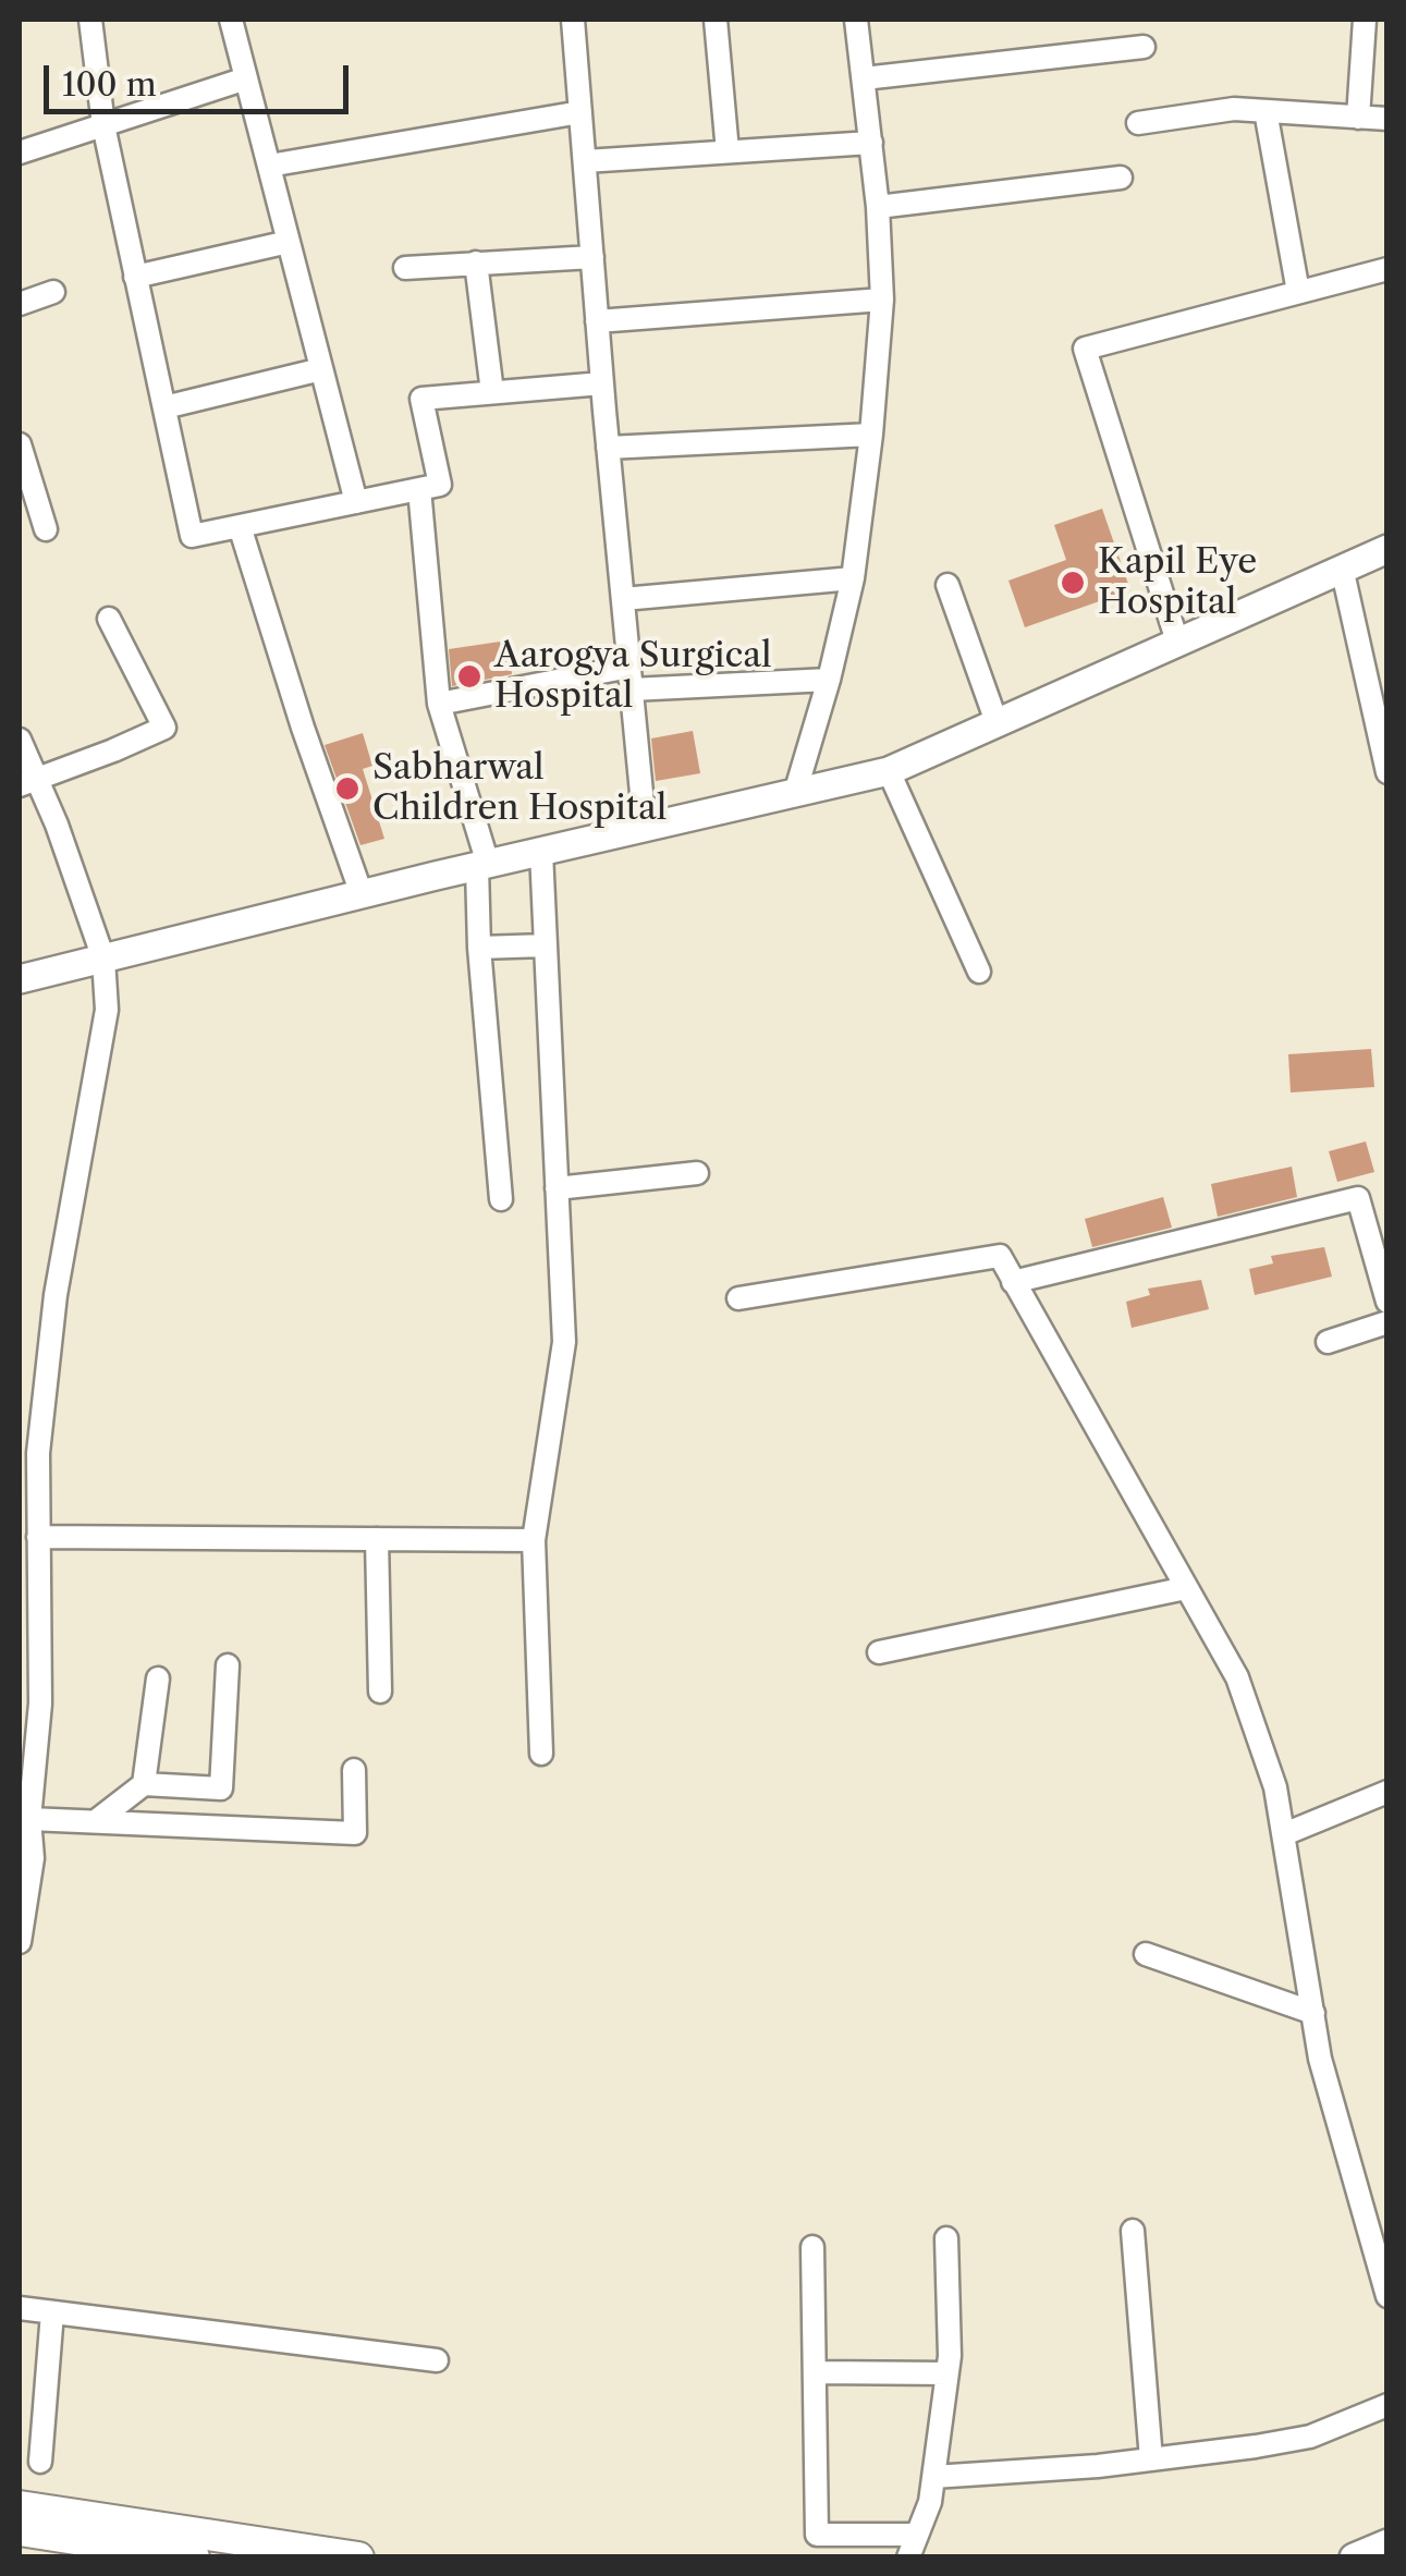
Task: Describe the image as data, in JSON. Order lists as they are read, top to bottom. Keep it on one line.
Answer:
{"places":["Kapil Eye Hospital","Aarogya Surgical Hospital","Sabharwal Children Hospital"],"scale_bar":"100 m"}
